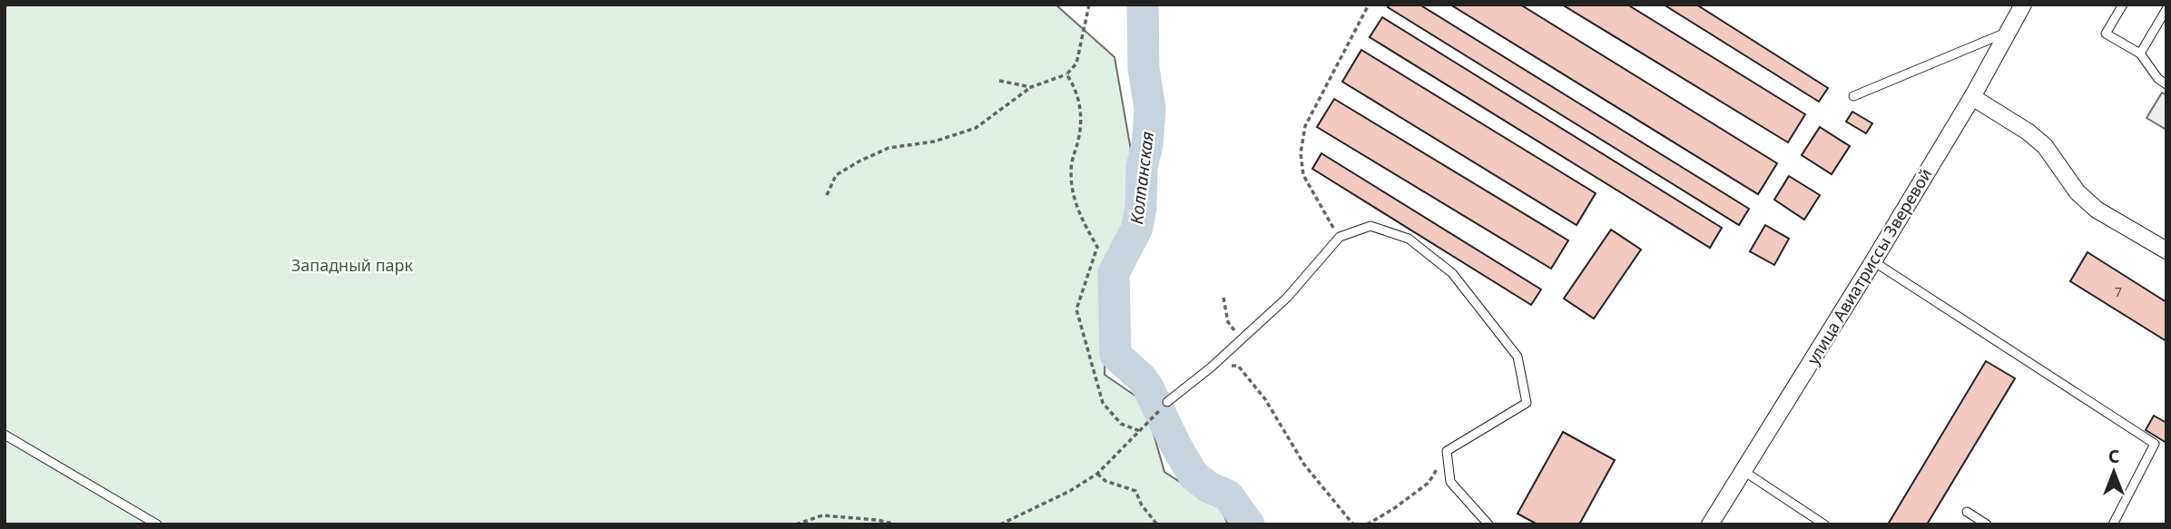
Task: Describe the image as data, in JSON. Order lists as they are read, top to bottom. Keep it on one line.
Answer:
{"streets":{"street":["улица Авиатриссы Зверевой"]},"water":["Колпанская"],"parks":["Западный парк"],"house_numbers":["7"],"north":"top"}
